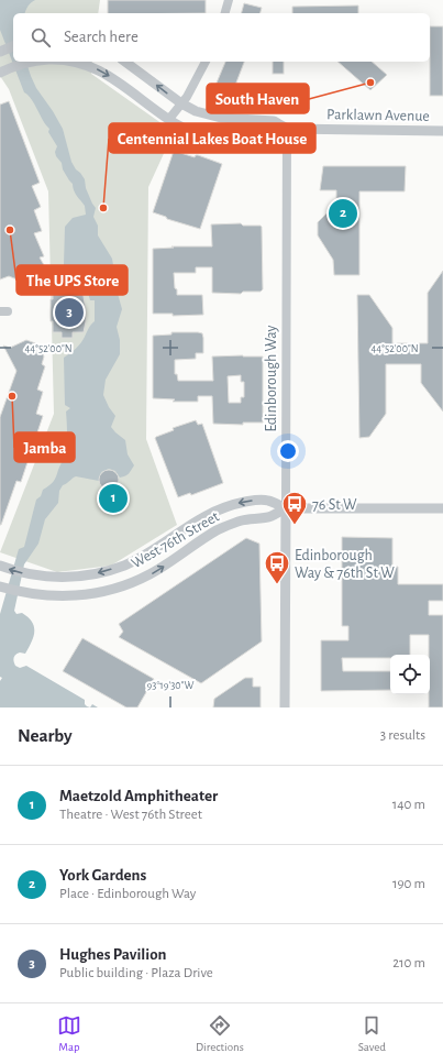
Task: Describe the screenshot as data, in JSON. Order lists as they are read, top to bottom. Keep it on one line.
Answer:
{"streets":{"street":["Parklawn Avenue","Edinborough Way","West 76th Street"]},"crossings":[["Parklawn Avenue","Edinborough Way"],["Edinborough Way","West 76th Street"]],"places":{"other":["South Haven","Centennial Lakes Boat House","The UPS Store","Jamba"],"bus stop":["76 St W","Edinborough Way & 76th St W"]},"page":{"search":"Search here","pins":["2","3","1"],"heading":["Nearby","3 results"],"list":[{"mark":"1","name":"Maetzold Amphitheater","note":"Theatre · West 76th Street","value":"140 m"},{"mark":"2","name":"York Gardens","note":"Place · Edinborough Way","value":"190 m"},{"mark":"3","name":"Hughes Pavilion","note":"Public building · Plaza Drive","value":"210 m"}],"nav":["Map","Directions","Saved"]},"coordinates":["44°52'00\"N","93°19'30\"W"]}
